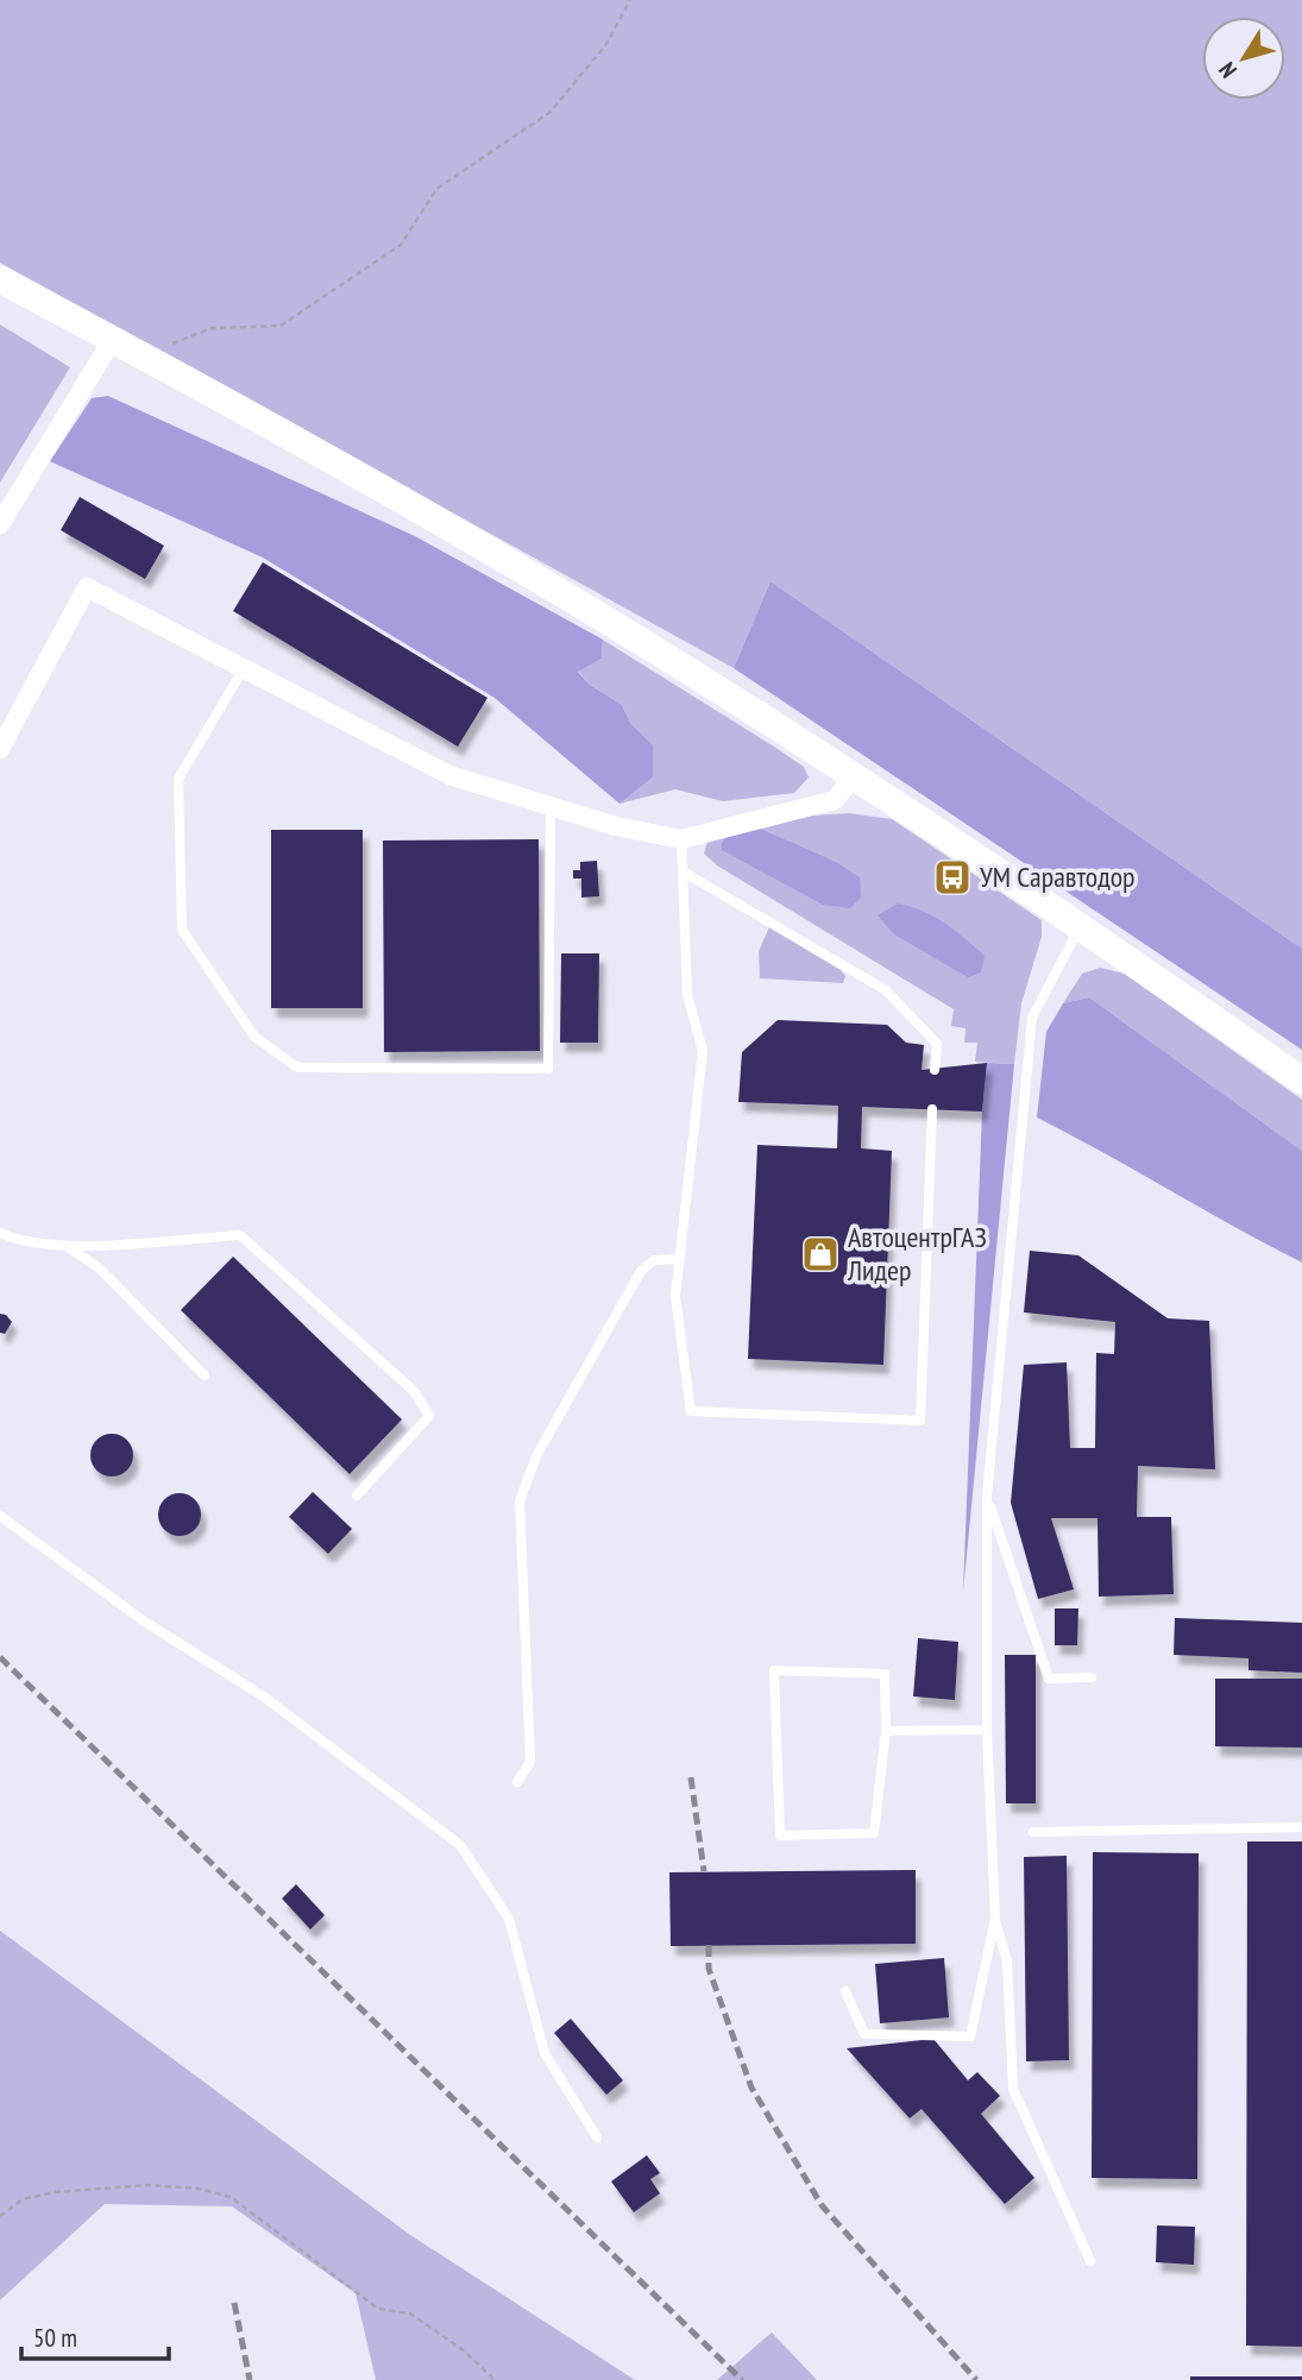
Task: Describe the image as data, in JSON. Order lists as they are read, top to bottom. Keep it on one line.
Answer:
{"places":{"bus stop":["УМ Саравтодор"],"shop":["АвтоцентрГАЗ Лидер"]},"scale_bar":"50 m","north":"bottom left"}
